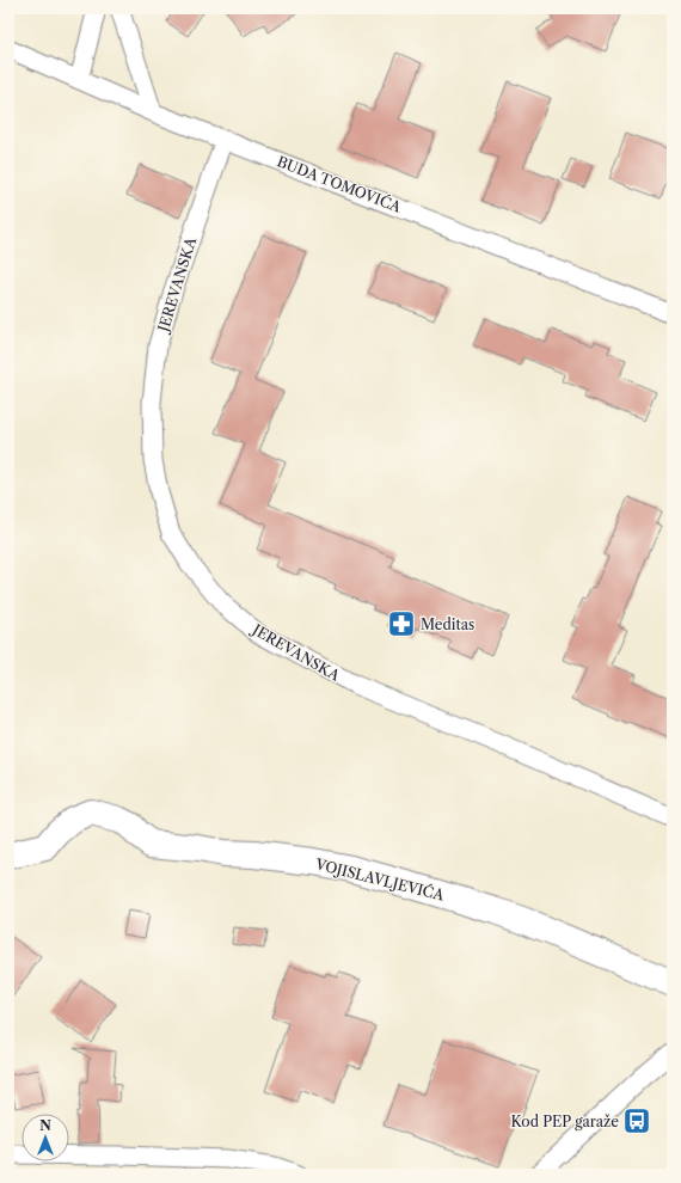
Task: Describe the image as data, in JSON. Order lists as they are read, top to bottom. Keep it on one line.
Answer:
{"streets":{"main road":["VOJISLAVLJEVIĆA"],"street":["BUDA TOMOVIĆA","JEREVANSKA"]},"crossings":[["BUDA TOMOVIĆA","JEREVANSKA"]],"places":{"pharmacy":["Meditas"],"bus stop":["Kod PEP garaže"]},"north":"top"}
